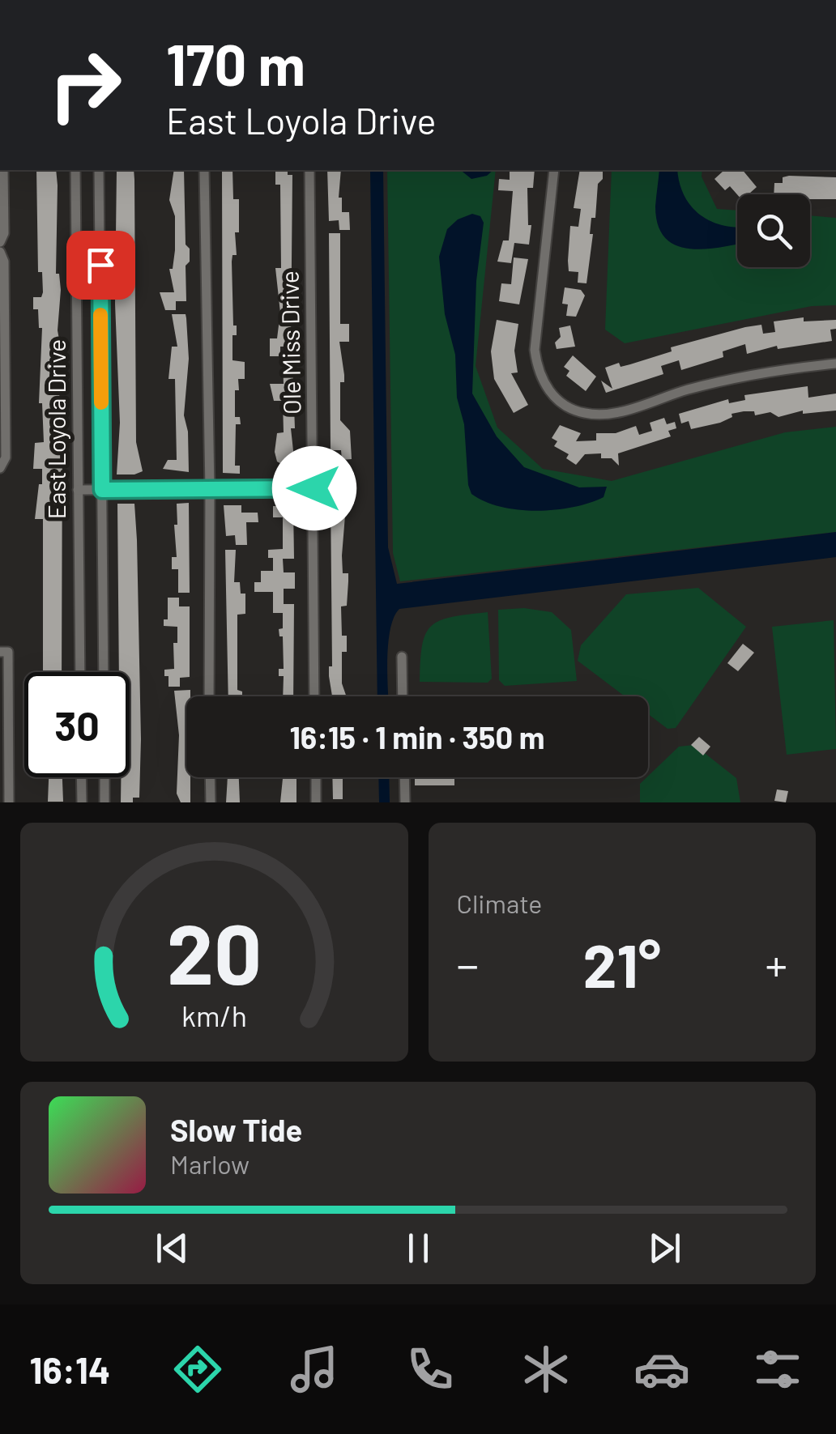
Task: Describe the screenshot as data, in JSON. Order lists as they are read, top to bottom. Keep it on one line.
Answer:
{"streets":{"street":["Ole Miss Drive","East Loyola Drive"]},"page":{"turn":["170 m","East Loyola Drive"],"limit":"30","trip":"16:15 · 1 min · 350 m","tile":"Climate","heat":["−","21°","+"],"song":["Slow Tide","Marlow"],"tabs":"16:14","gauge":["20","km/h"]}}
